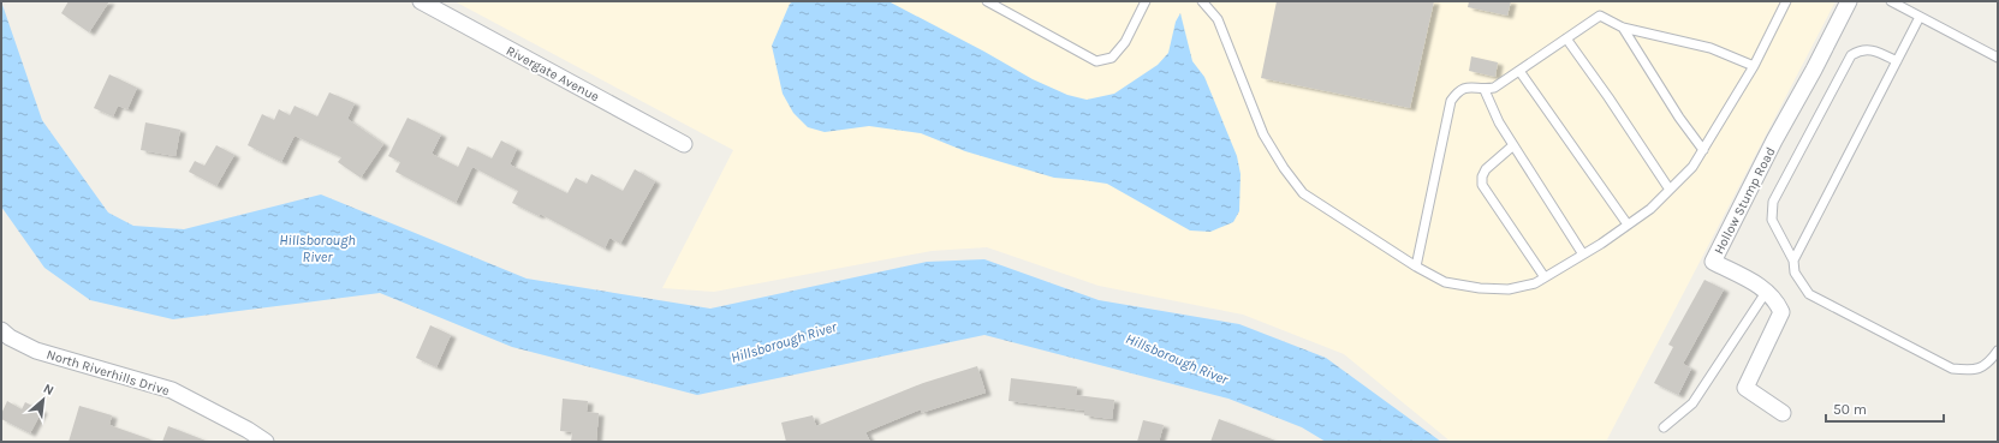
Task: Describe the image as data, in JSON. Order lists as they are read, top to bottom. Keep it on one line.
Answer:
{"streets":{"street":["Rivergate Avenue","Hollow Stump Road","North Riverhills Drive"]},"water":["Hillsborough River"],"scale_bar":"50 m","north":"top right"}
